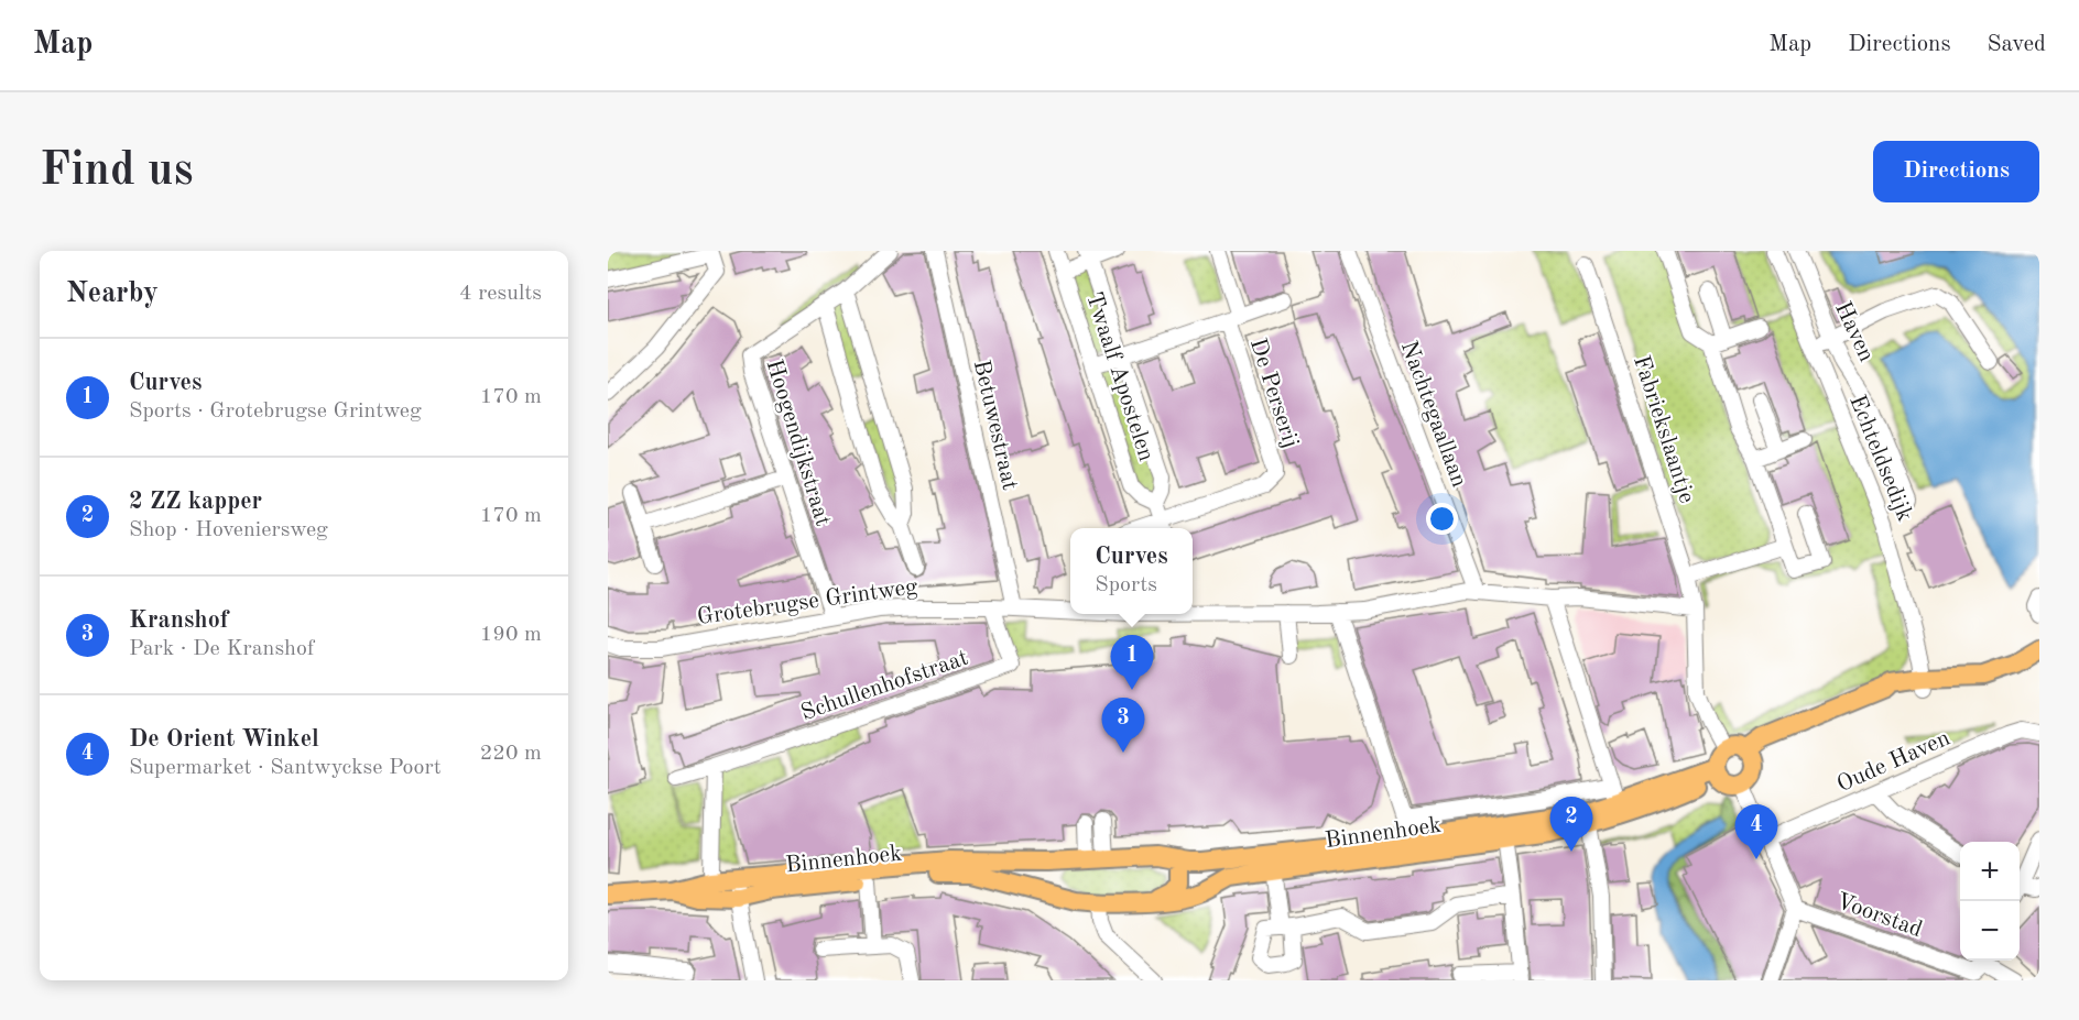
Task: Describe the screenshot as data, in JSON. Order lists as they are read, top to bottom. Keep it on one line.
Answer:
{"streets":{"main road":["Binnenhoek"],"street":["Haven","Twaalf Apostelen","De Perserij","Nachtegaallaan","Betuwestraat","Fabriekslaantje","Hoogendijkstraat","Echteldsedijk","Grotebrugse Grintweg","Schullenhofstraat","Oude Haven","Voorstad"]},"crossings":[["Twaalf Apostelen","De Perserij"],["Nachtegaallaan","Grotebrugse Grintweg"],["Betuwestraat","Grotebrugse Grintweg"],["Hoogendijkstraat","Grotebrugse Grintweg"],["Grotebrugse Grintweg","Schullenhofstraat"],["Grotebrugse Grintweg","Binnenhoek"]],"page":{"header":"Map","nav":["Map","Directions","Saved"],"buttons":"Directions","title":"Find us","heading":["Nearby","4 results"],"list":[{"mark":"1","name":"Curves","note":"Sports · Grotebrugse Grintweg","value":"170 m"},{"mark":"2","name":"2 ZZ kapper","note":"Shop · Hoveniersweg","value":"170 m"},{"mark":"3","name":"Kranshof","note":"Park · De Kranshof","value":"190 m"},{"mark":"4","name":"De Orient Winkel","note":"Supermarket · Santwyckse Poort","value":"220 m"}],"popup":["Curves","Sports"],"pins":["1","3","2","4"],"map_buttons":["+","−"]}}
